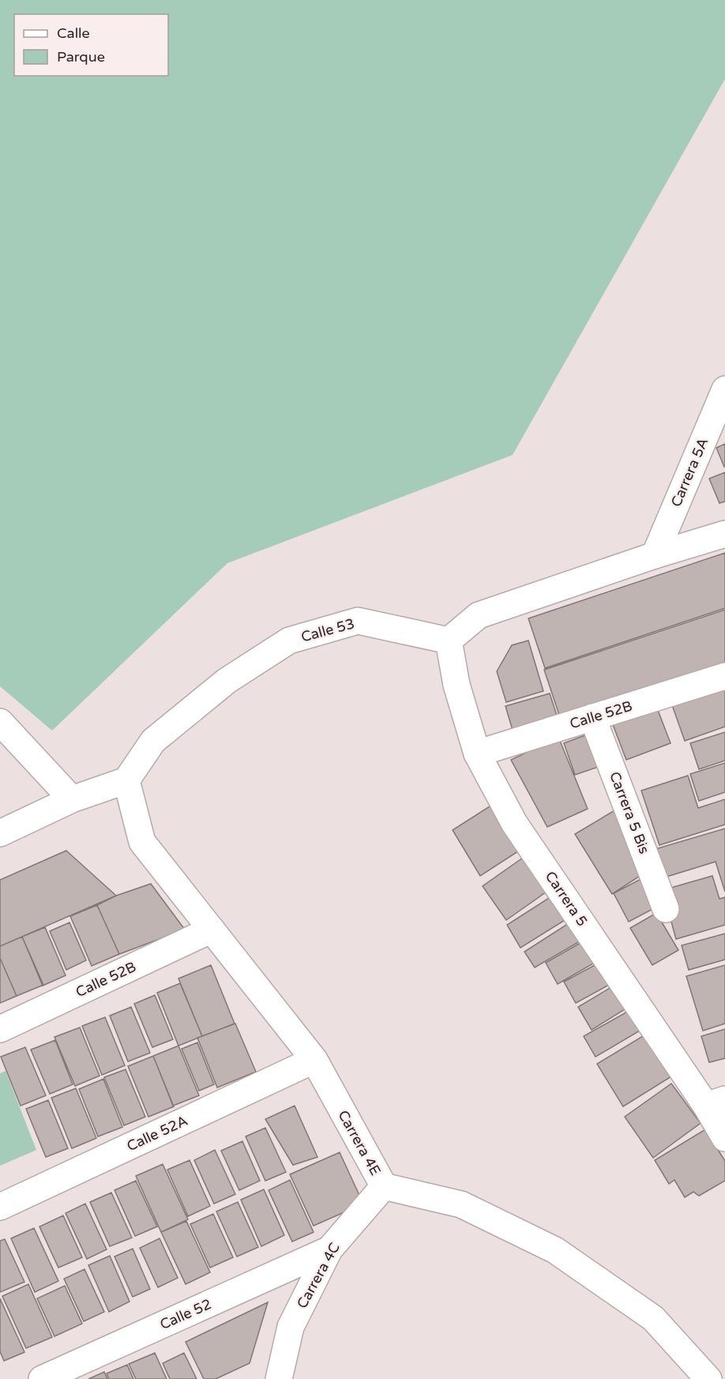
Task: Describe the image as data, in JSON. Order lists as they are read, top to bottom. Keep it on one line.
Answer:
{"streets":{"street":["Carrera 5A","Calle 53","Calle 52B","Carrera 5 Bis","Carrera 5","Calle 52A","Carrera 4E","Carrera 4C","Calle 52"]},"crossings":[["Calle 53","Carrera 5"],["Calle 53","Carrera 4E"],["Calle 52B","Carrera 5 Bis"],["Calle 52B","Carrera 5"],["Calle 52B","Carrera 4E"],["Calle 52A","Carrera 4E"],["Carrera 4E","Carrera 4C"],["Carrera 4C","Calle 52"]],"legend":["Calle","Parque"]}
